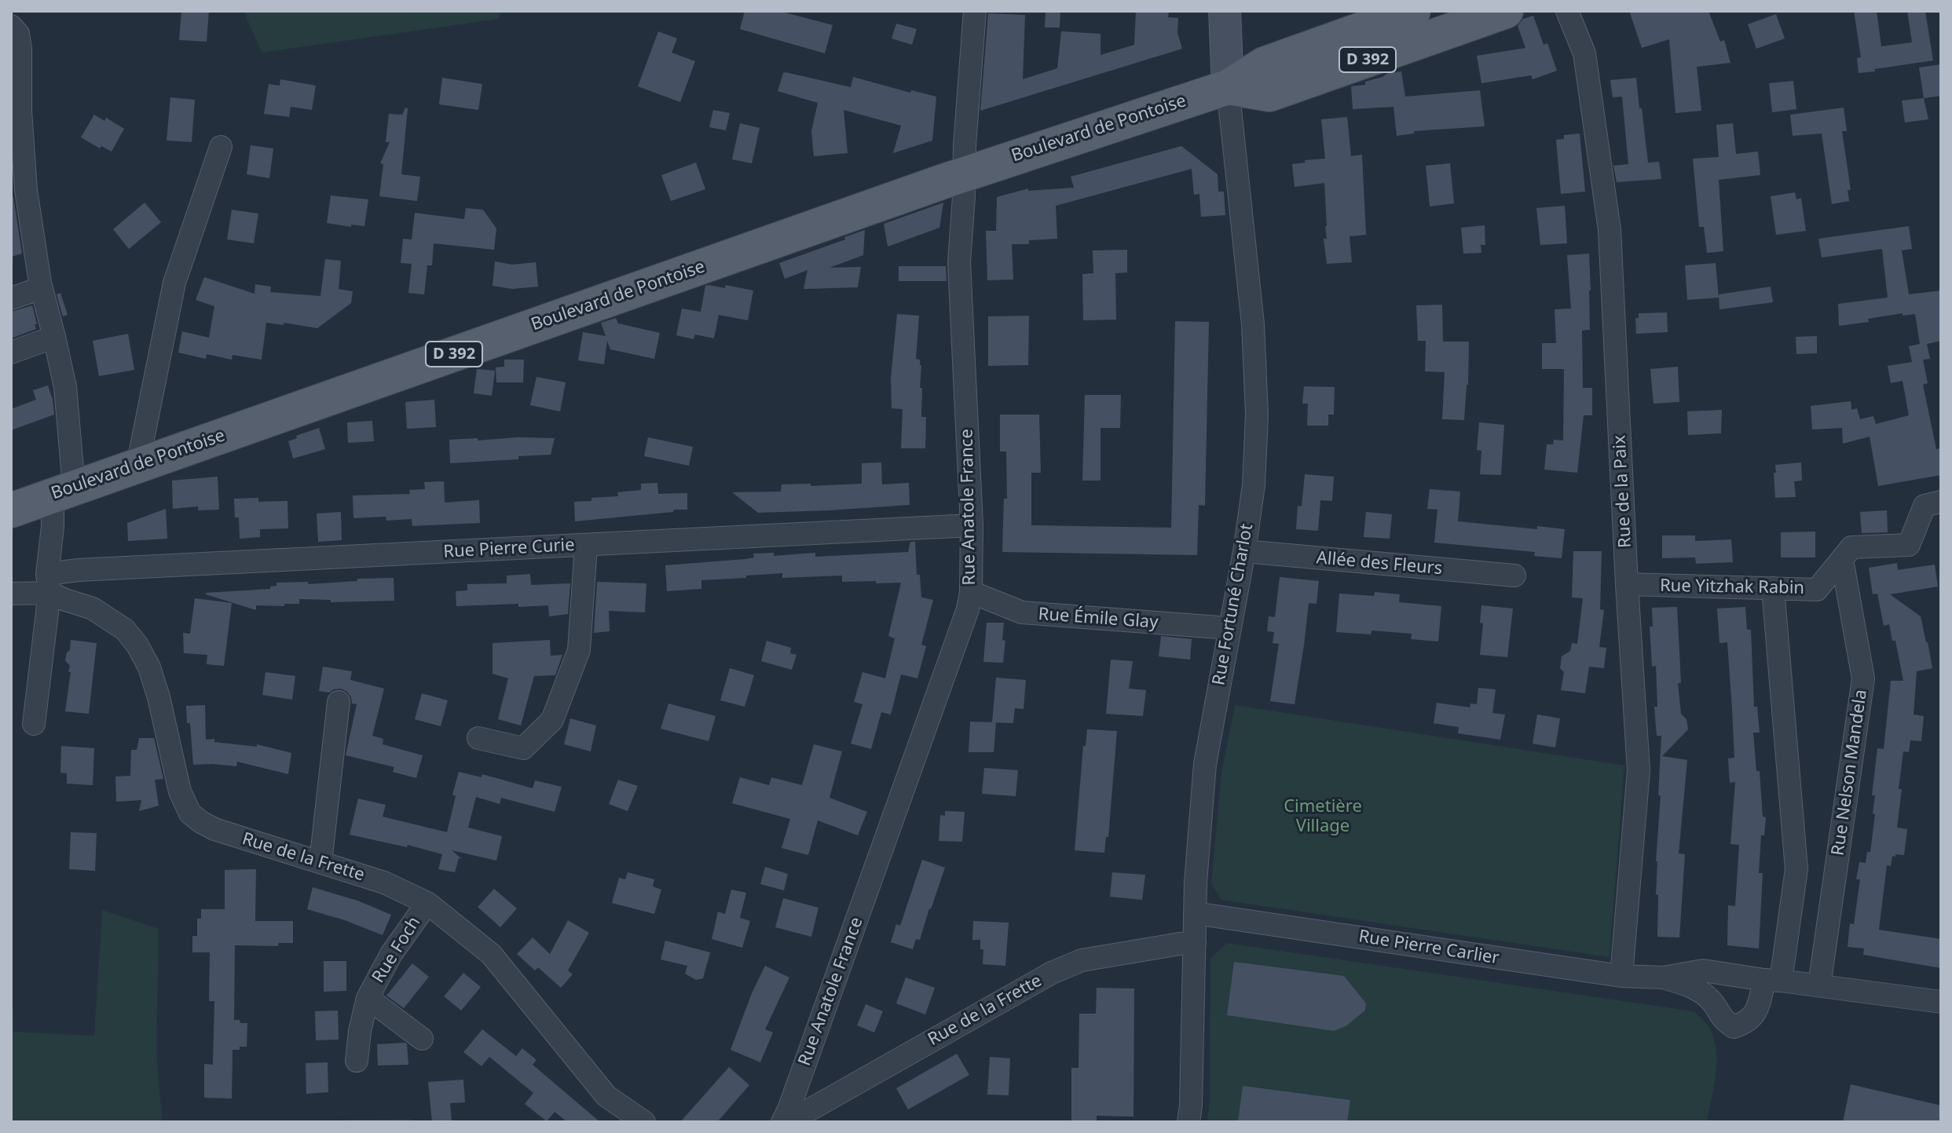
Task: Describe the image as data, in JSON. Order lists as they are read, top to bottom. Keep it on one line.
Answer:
{"streets":{"main road":["D 392","Boulevard de Pontoise"],"street":["Rue de la Paix","Rue Anatole France","Rue Pierre Curie","Allée des Fleurs","Rue Yitzhak Rabin","Rue Fortuné Charlot","Rue Émile Glay","Rue Nelson Mandela","Rue de la Frette","Rue Pierre Carlier","Rue Foch"]},"crossings":[["Boulevard de Pontoise","Rue Anatole France"],["Boulevard de Pontoise","Rue Fortuné Charlot"],["Rue de la Paix","Rue Yitzhak Rabin"],["Rue de la Paix","Rue Pierre Carlier"],["Rue Anatole France","Rue Pierre Curie"],["Rue Anatole France","Rue Émile Glay"],["Rue Anatole France","Rue de la Frette"],["Rue Pierre Curie","Rue de la Frette"],["Allée des Fleurs","Rue Fortuné Charlot"],["Rue Yitzhak Rabin","Rue Nelson Mandela"],["Rue Fortuné Charlot","Rue Émile Glay"],["Rue Fortuné Charlot","Rue de la Frette"],["Rue Fortuné Charlot","Rue Pierre Carlier"],["Rue Nelson Mandela","Rue Pierre Carlier"],["Rue de la Frette","Rue Foch"]],"parks":["Cimetière Village"]}
